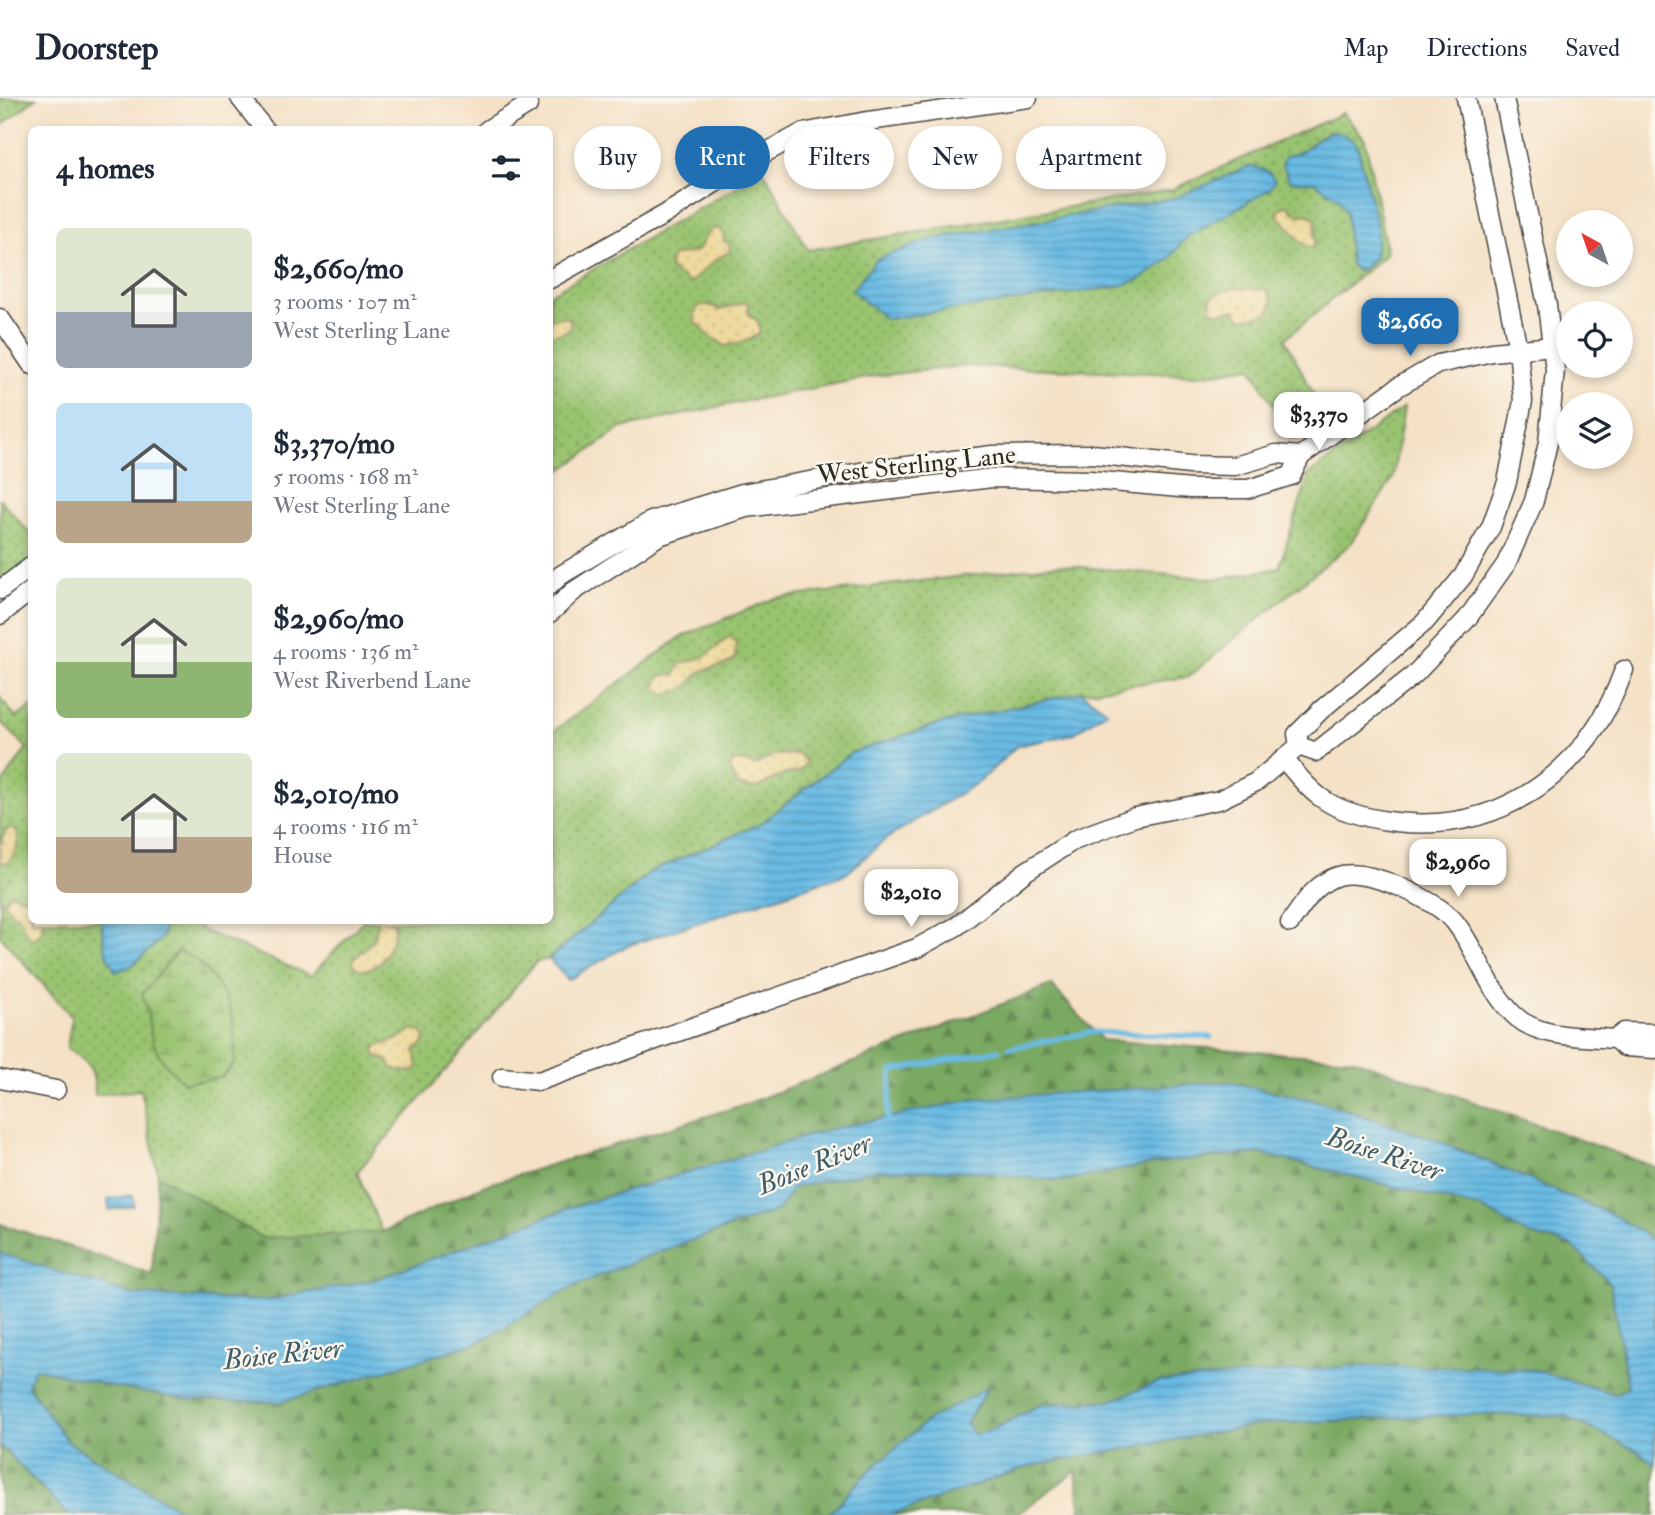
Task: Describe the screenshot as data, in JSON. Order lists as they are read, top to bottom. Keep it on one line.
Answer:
{"streets":{"street":["West Sterling Lane"]},"water":["Boise River"],"north":"top left","page":{"header":"Doorstep","nav":["Map","Directions","Saved"],"chip":["Buy","Rent","Filters","New","Apartment"],"heading":"4 homes","list":[{"name":"$2,660/mo","note":"3 rooms · 107 m² · West Sterling Lane"},{"name":"$3,370/mo","note":"5 rooms · 168 m² · West Sterling Lane"},{"name":"$2,960/mo","note":"4 rooms · 136 m² · West Riverbend Lane"},{"name":"$2,010/mo","note":"4 rooms · 116 m² · House"}],"price":["$2,660","$3,370","$2,960","$2,010"]}}
